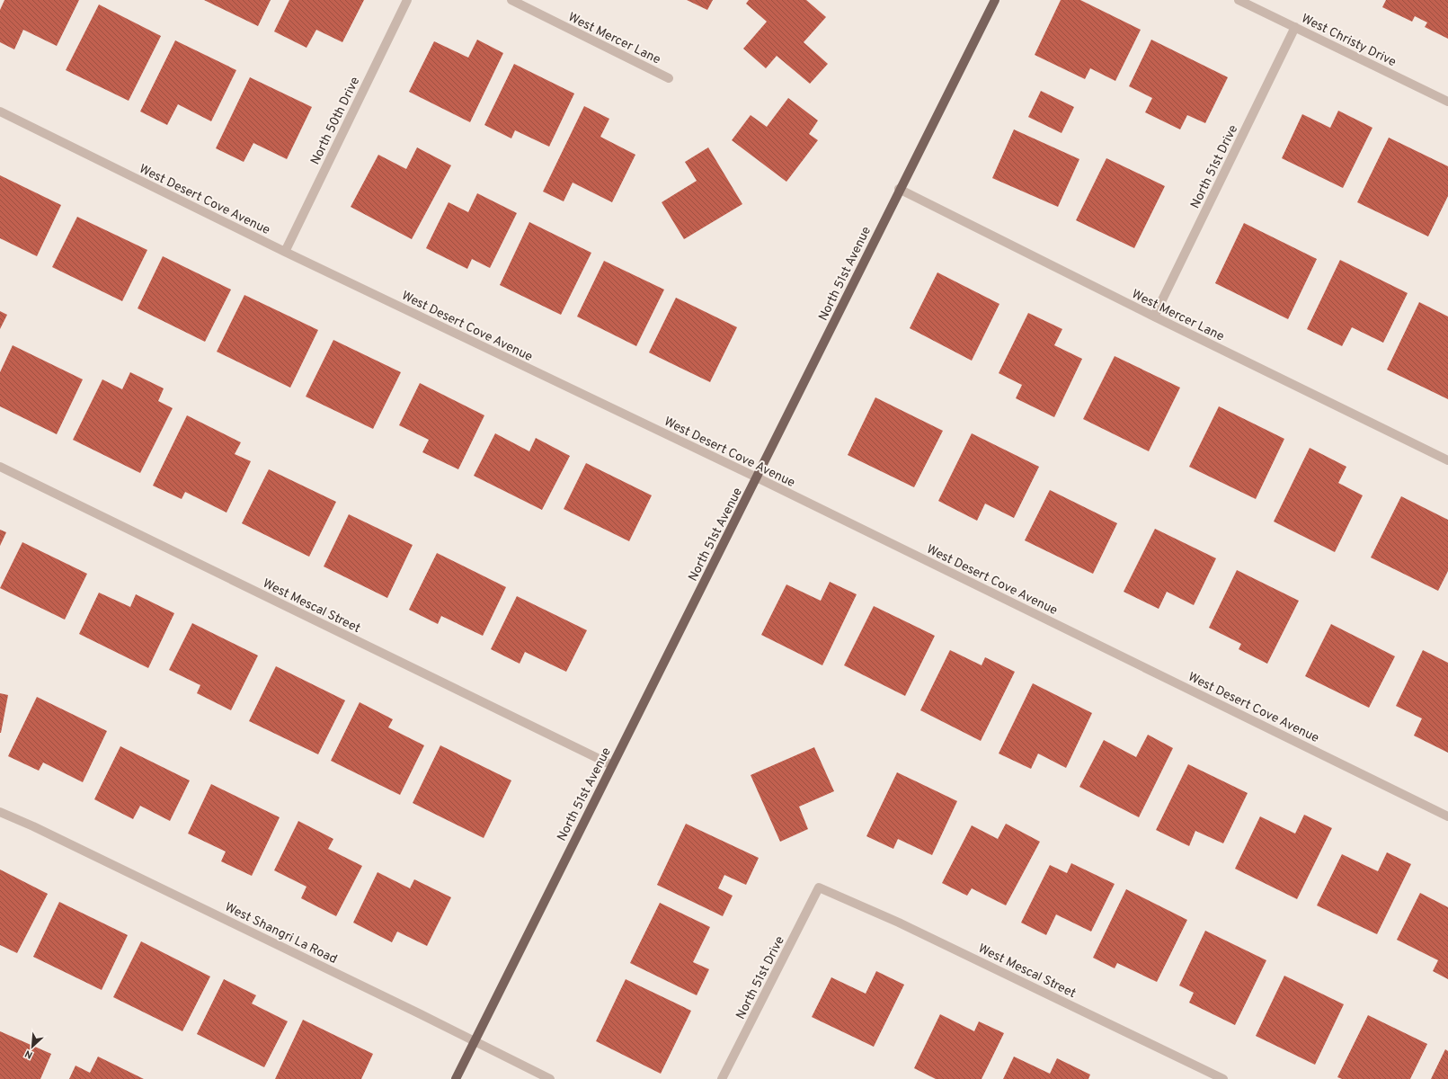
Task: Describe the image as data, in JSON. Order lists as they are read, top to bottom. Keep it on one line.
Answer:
{"streets":{"main road":["North 51st Avenue"],"street":["West Mercer Lane","West Christy Drive","North 50th Drive","North 51st Drive","West Desert Cove Avenue","West Mescal Street","West Shangri La Road"]},"crossings":[["West Mercer Lane","North 51st Drive"],["West Mercer Lane","North 51st Avenue"],["West Christy Drive","North 51st Drive"],["North 50th Drive","West Desert Cove Avenue"],["North 51st Drive","West Mescal Street"],["West Desert Cove Avenue","North 51st Avenue"],["North 51st Avenue","West Mescal Street"],["North 51st Avenue","West Shangri La Road"]],"north":"bottom left"}
